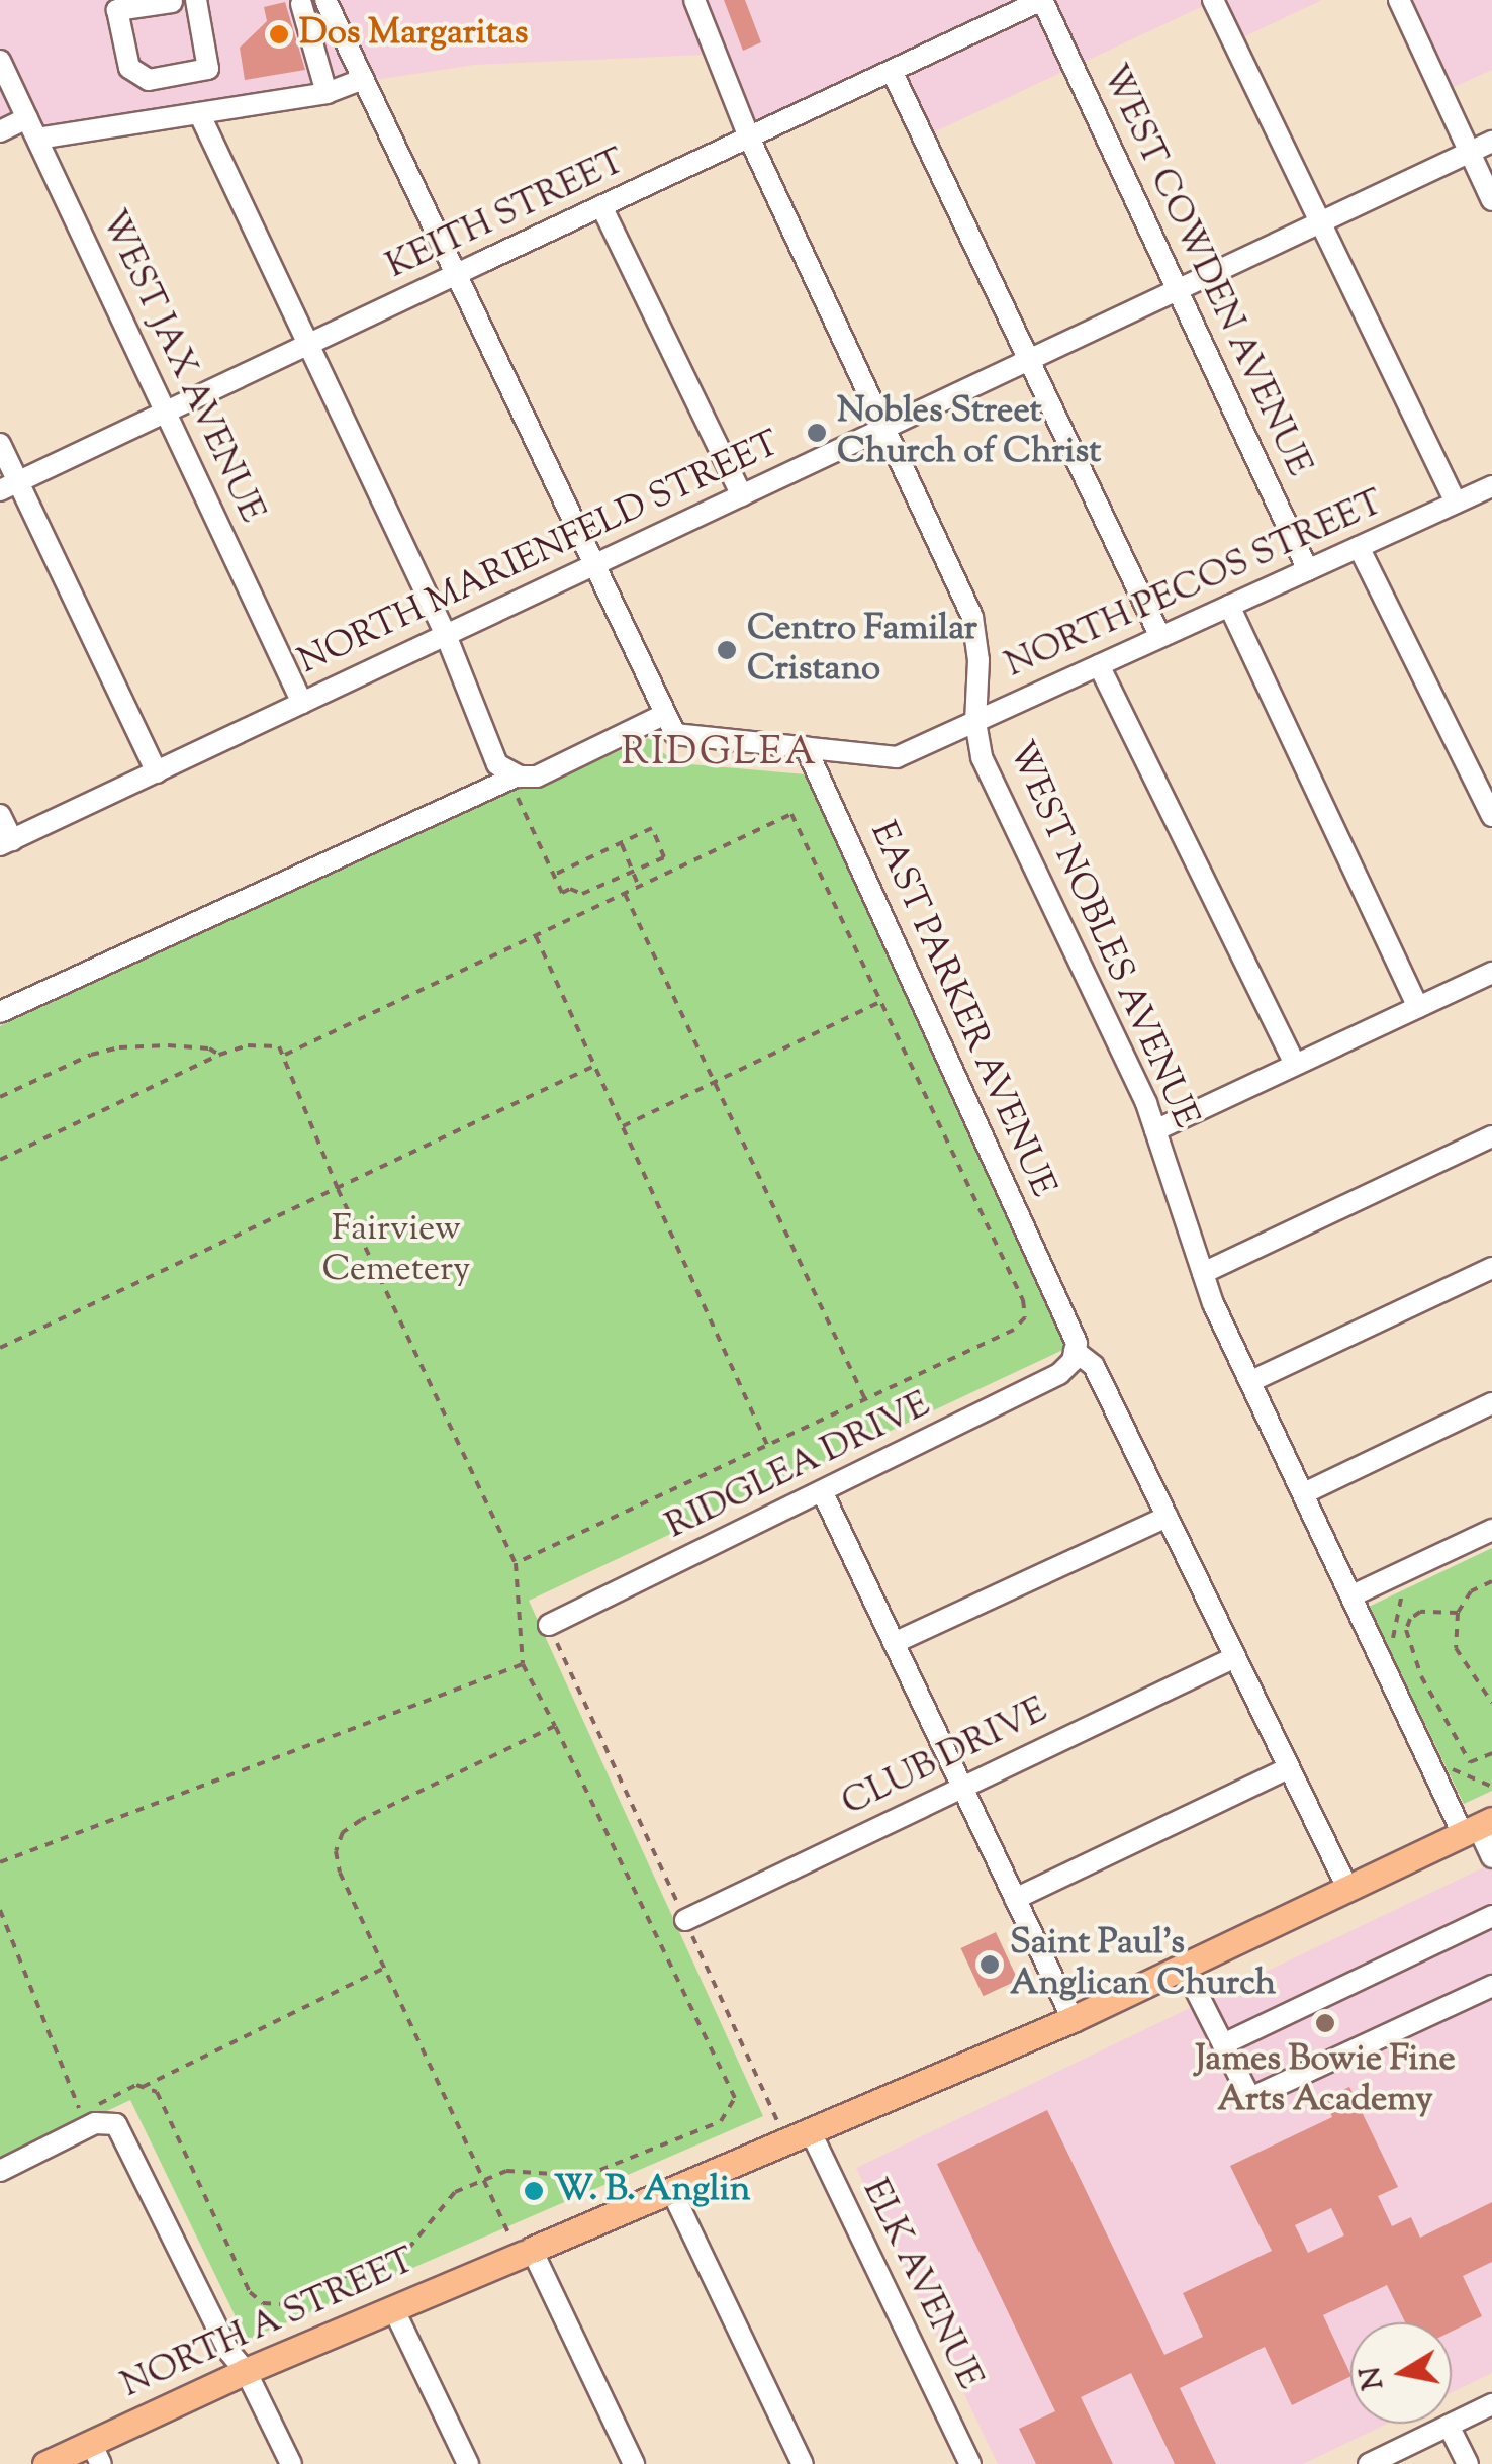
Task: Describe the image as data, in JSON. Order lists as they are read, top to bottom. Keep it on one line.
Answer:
{"streets":{"main road":["NORTH A STREET"],"street":["KEITH STREET","WEST COWDEN AVENUE","WEST JAX AVENUE","NORTH MARIENFELD STREET","NORTH PECOS STREET","WEST NOBLES AVENUE","EAST PARKER AVENUE","RIDGLEA DRIVE","CLUB DRIVE","ELK AVENUE"]},"crossings":[["KEITH STREET","WEST COWDEN AVENUE"],["KEITH STREET","WEST JAX AVENUE"],["KEITH STREET","WEST NOBLES AVENUE"],["WEST COWDEN AVENUE","NORTH MARIENFELD STREET"],["WEST COWDEN AVENUE","NORTH PECOS STREET"],["WEST JAX AVENUE","NORTH MARIENFELD STREET"],["NORTH MARIENFELD STREET","WEST NOBLES AVENUE"],["NORTH PECOS STREET","WEST NOBLES AVENUE"],["NORTH PECOS STREET","EAST PARKER AVENUE"],["WEST NOBLES AVENUE","NORTH A STREET"],["EAST PARKER AVENUE","RIDGLEA DRIVE"],["ELK AVENUE","NORTH A STREET"]],"districts":["RIDGLEA"],"parks":["Fairview Cemetery"],"places":["Dos Margaritas","Nobles Street Church of Christ","Centro Familar Cristano","Saint Paul's Anglican Church","James Bowie Fine Arts Academy","W. B. Anglin"],"north":"left"}
